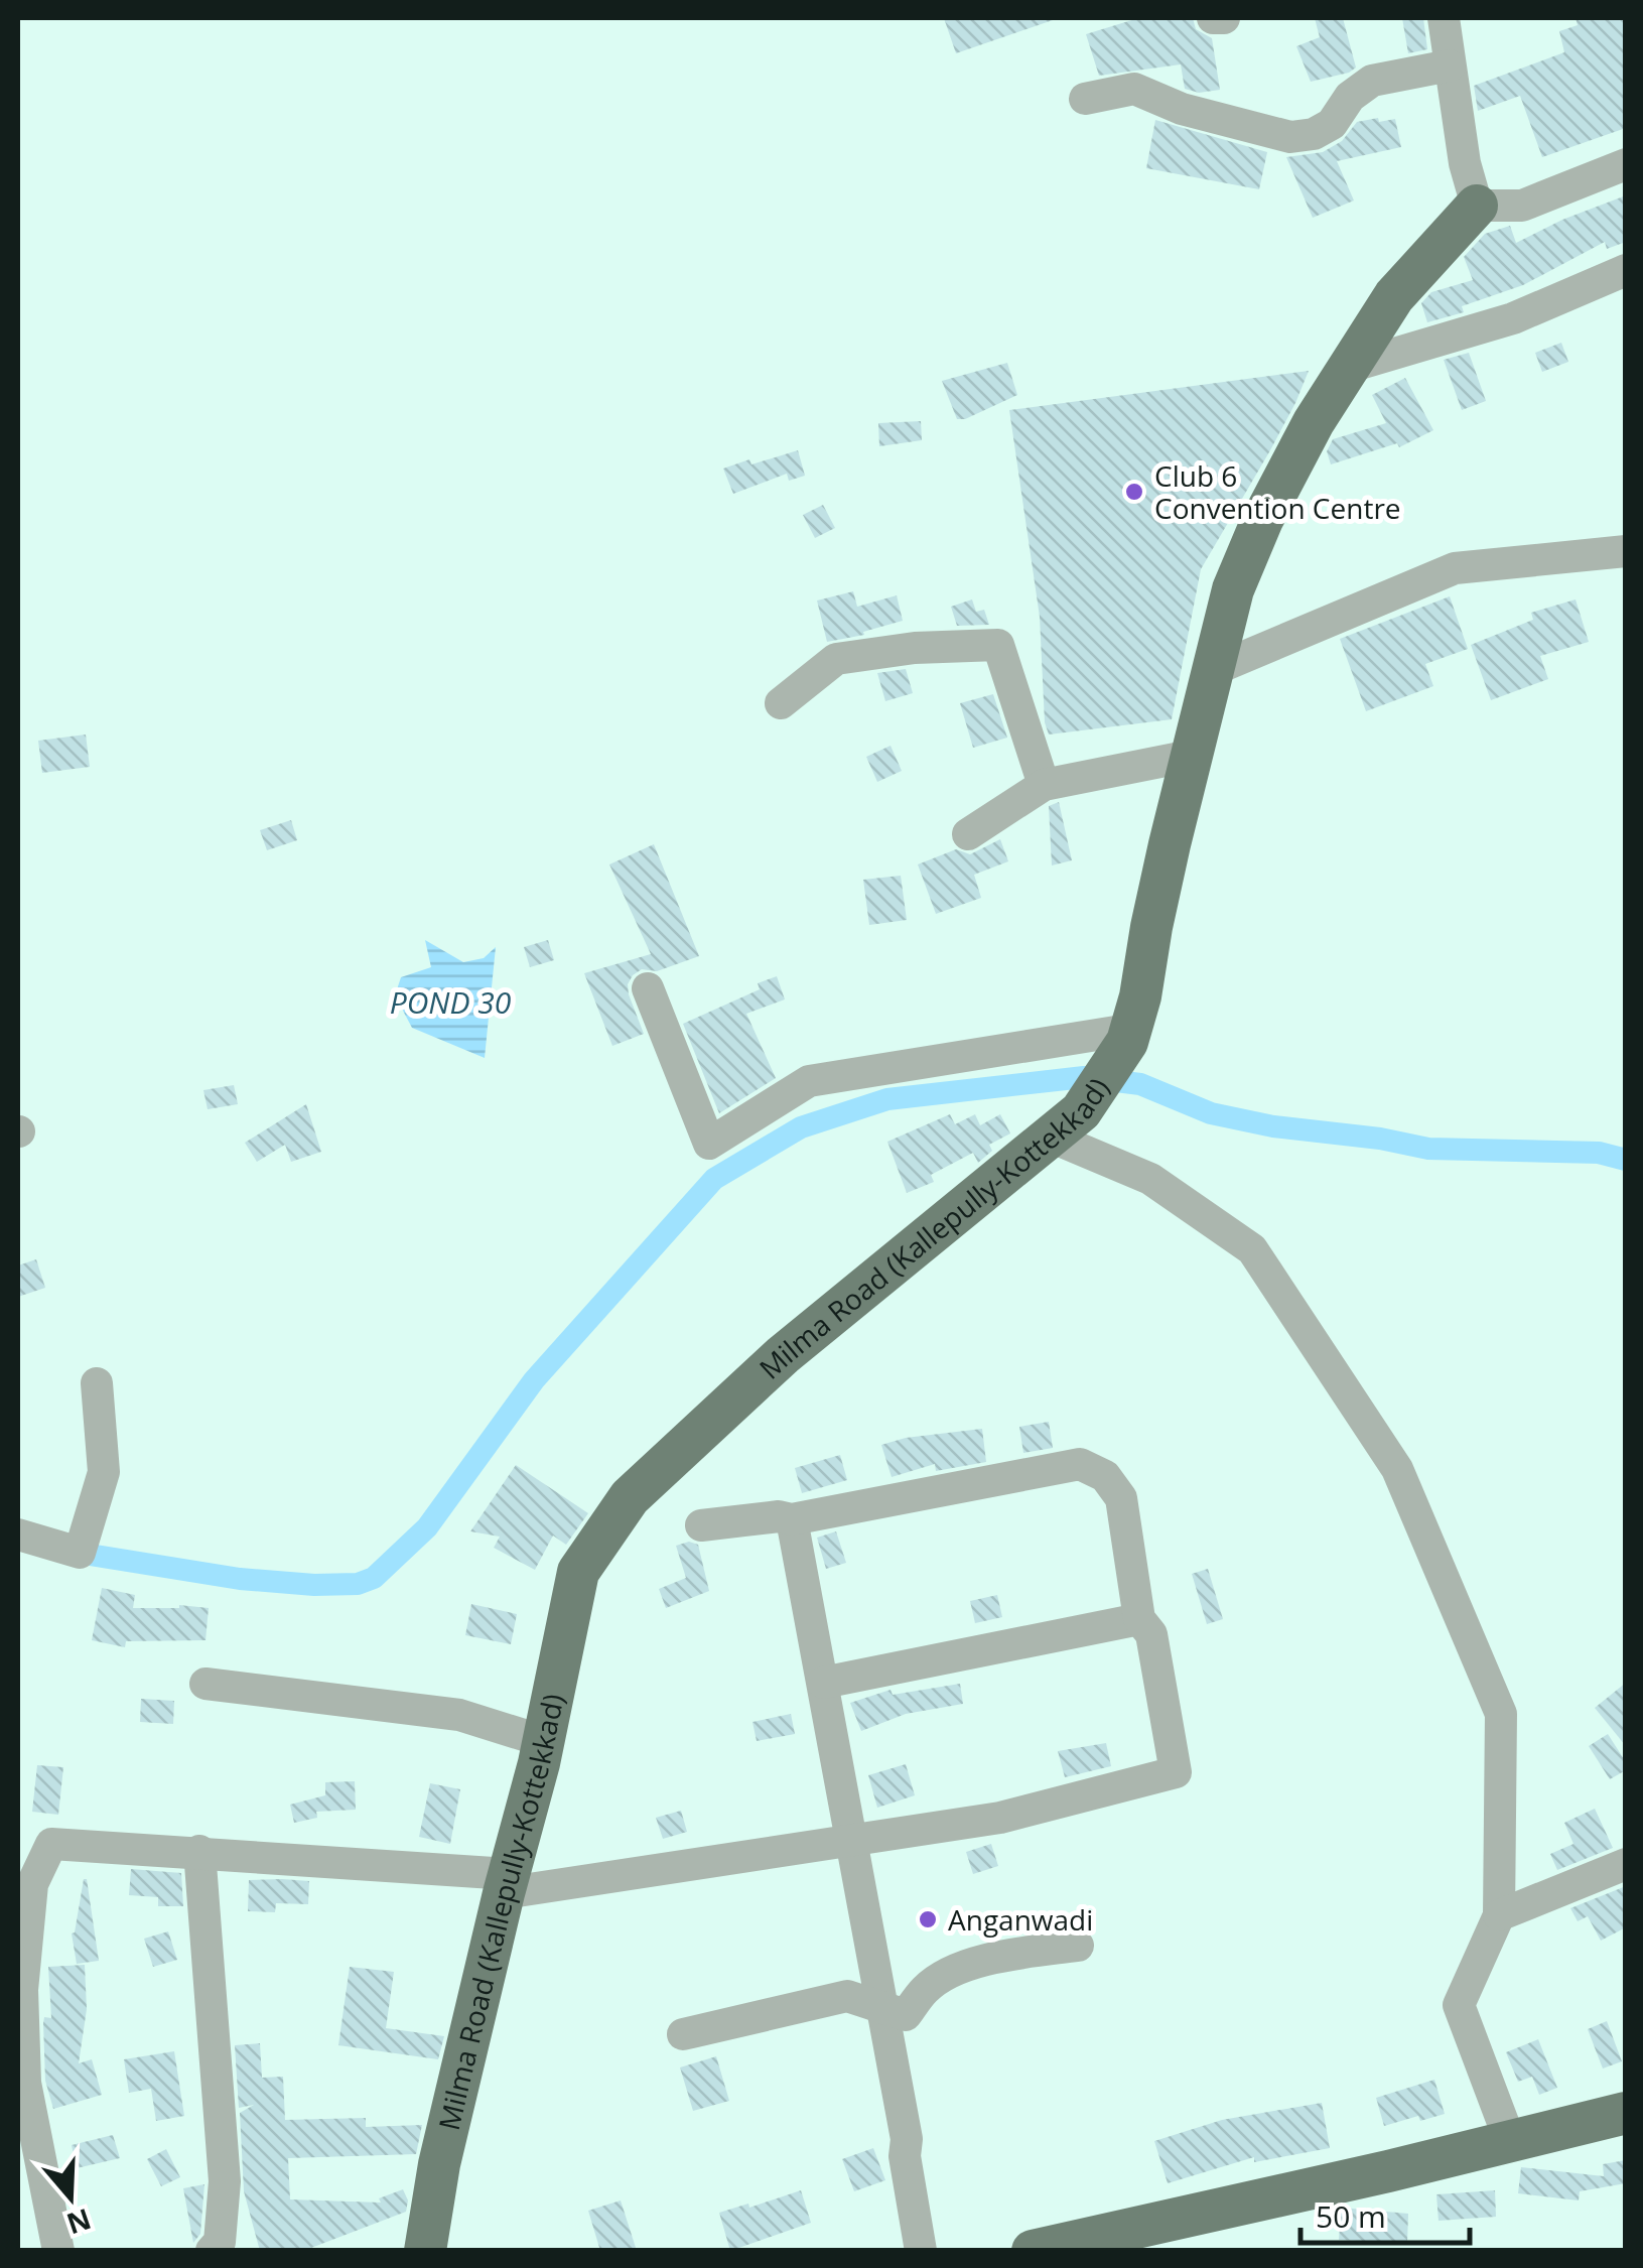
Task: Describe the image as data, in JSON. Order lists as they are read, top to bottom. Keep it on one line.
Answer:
{"streets":{"main road":["Milma Road (Kallepully-Kottekkad)"]},"water":["POND 30"],"places":["Club 6 Convention Centre","Anganwadi"],"scale_bar":"50 m","north":"bottom"}
